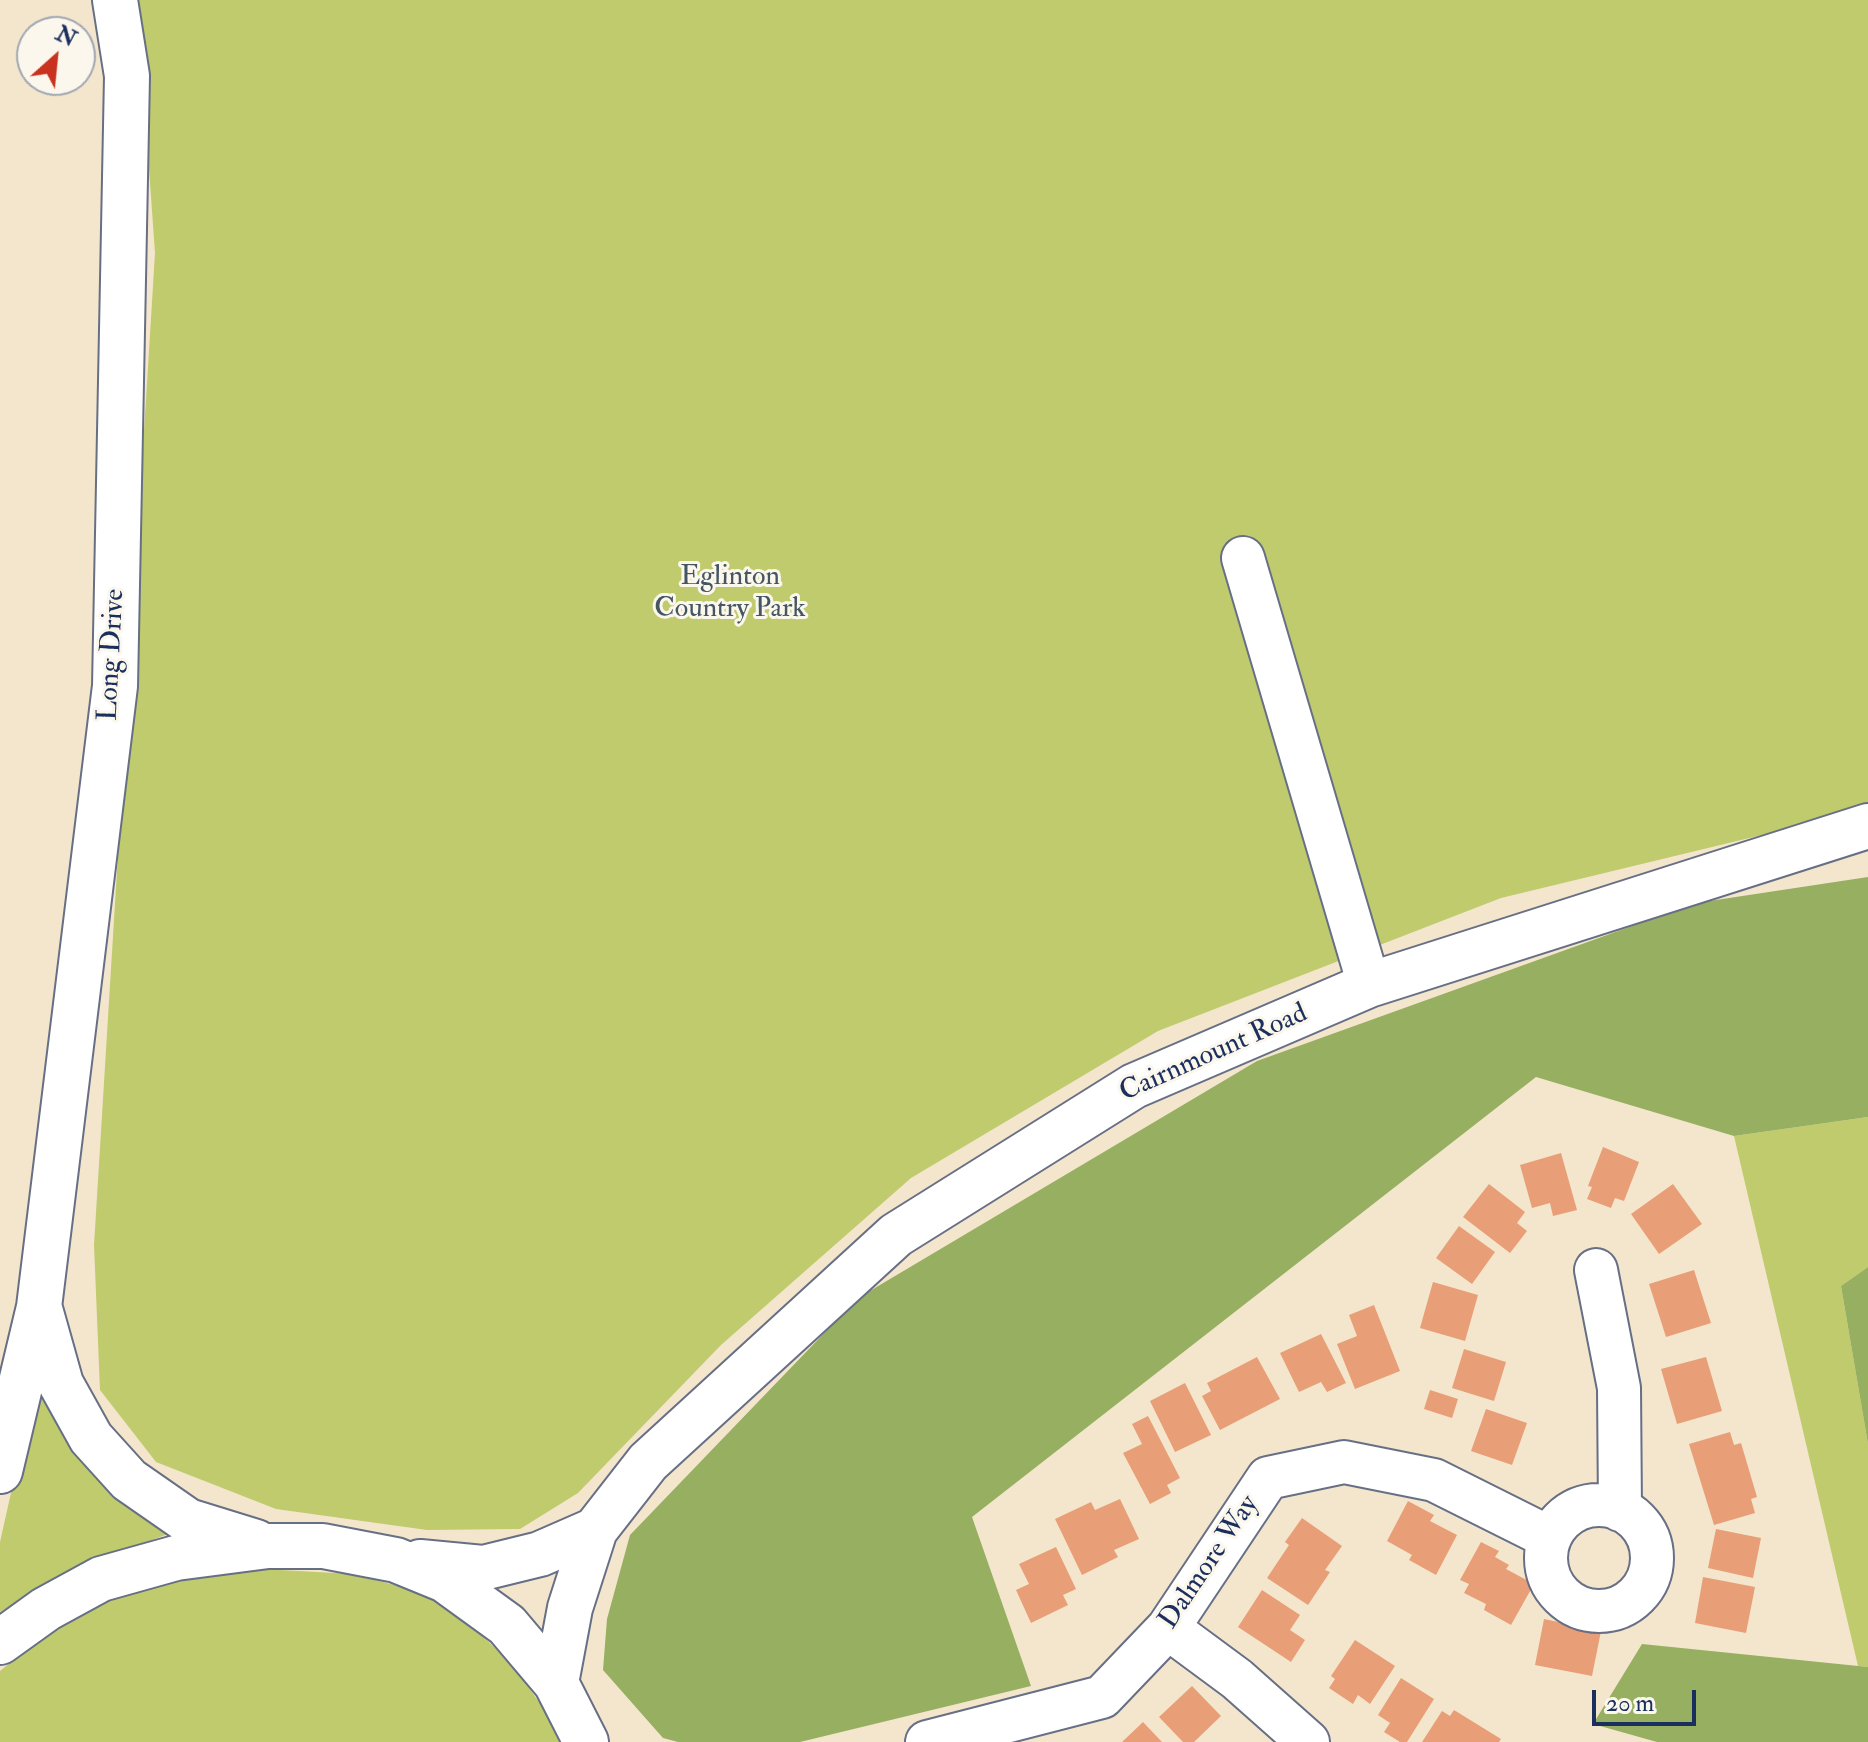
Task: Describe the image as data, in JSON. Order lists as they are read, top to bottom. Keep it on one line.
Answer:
{"streets":{"main road":["Long Drive","Cairnmount Road"],"street":["Dalmore Way"]},"parks":["Eglinton Country Park"],"scale_bar":"20 m","north":"top right"}
